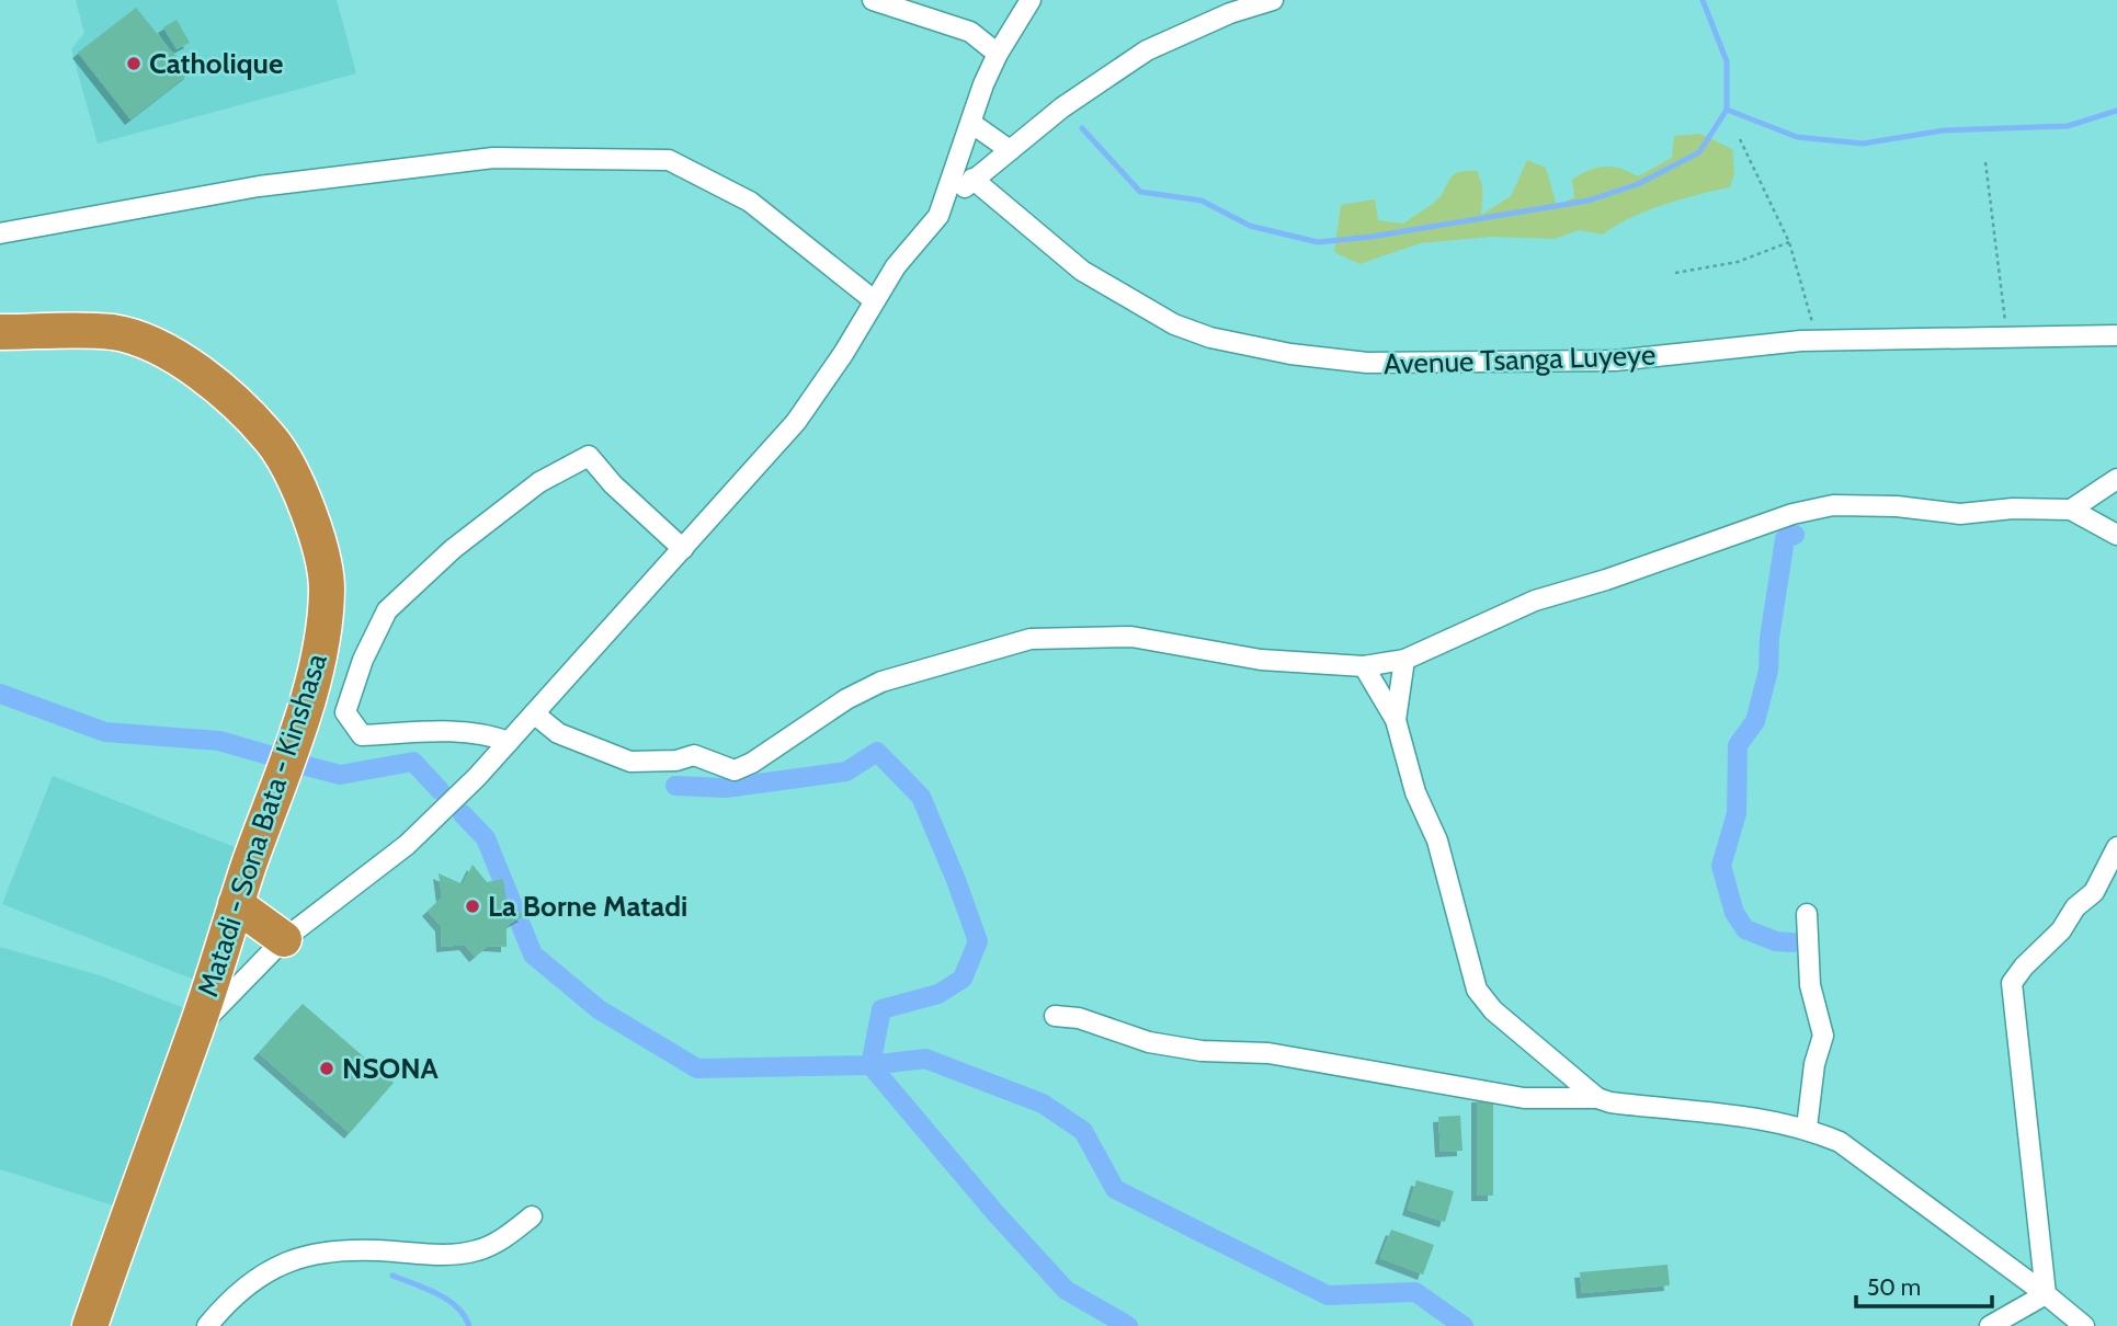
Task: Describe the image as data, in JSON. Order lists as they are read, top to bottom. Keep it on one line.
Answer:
{"streets":{"highway":["Matadi - Sona Bata - Kinshasa"],"street":["Avenue Tsanga Luyeye"]},"places":["Catholique","La Borne Matadi","NSONA"],"scale_bar":"50 m"}
